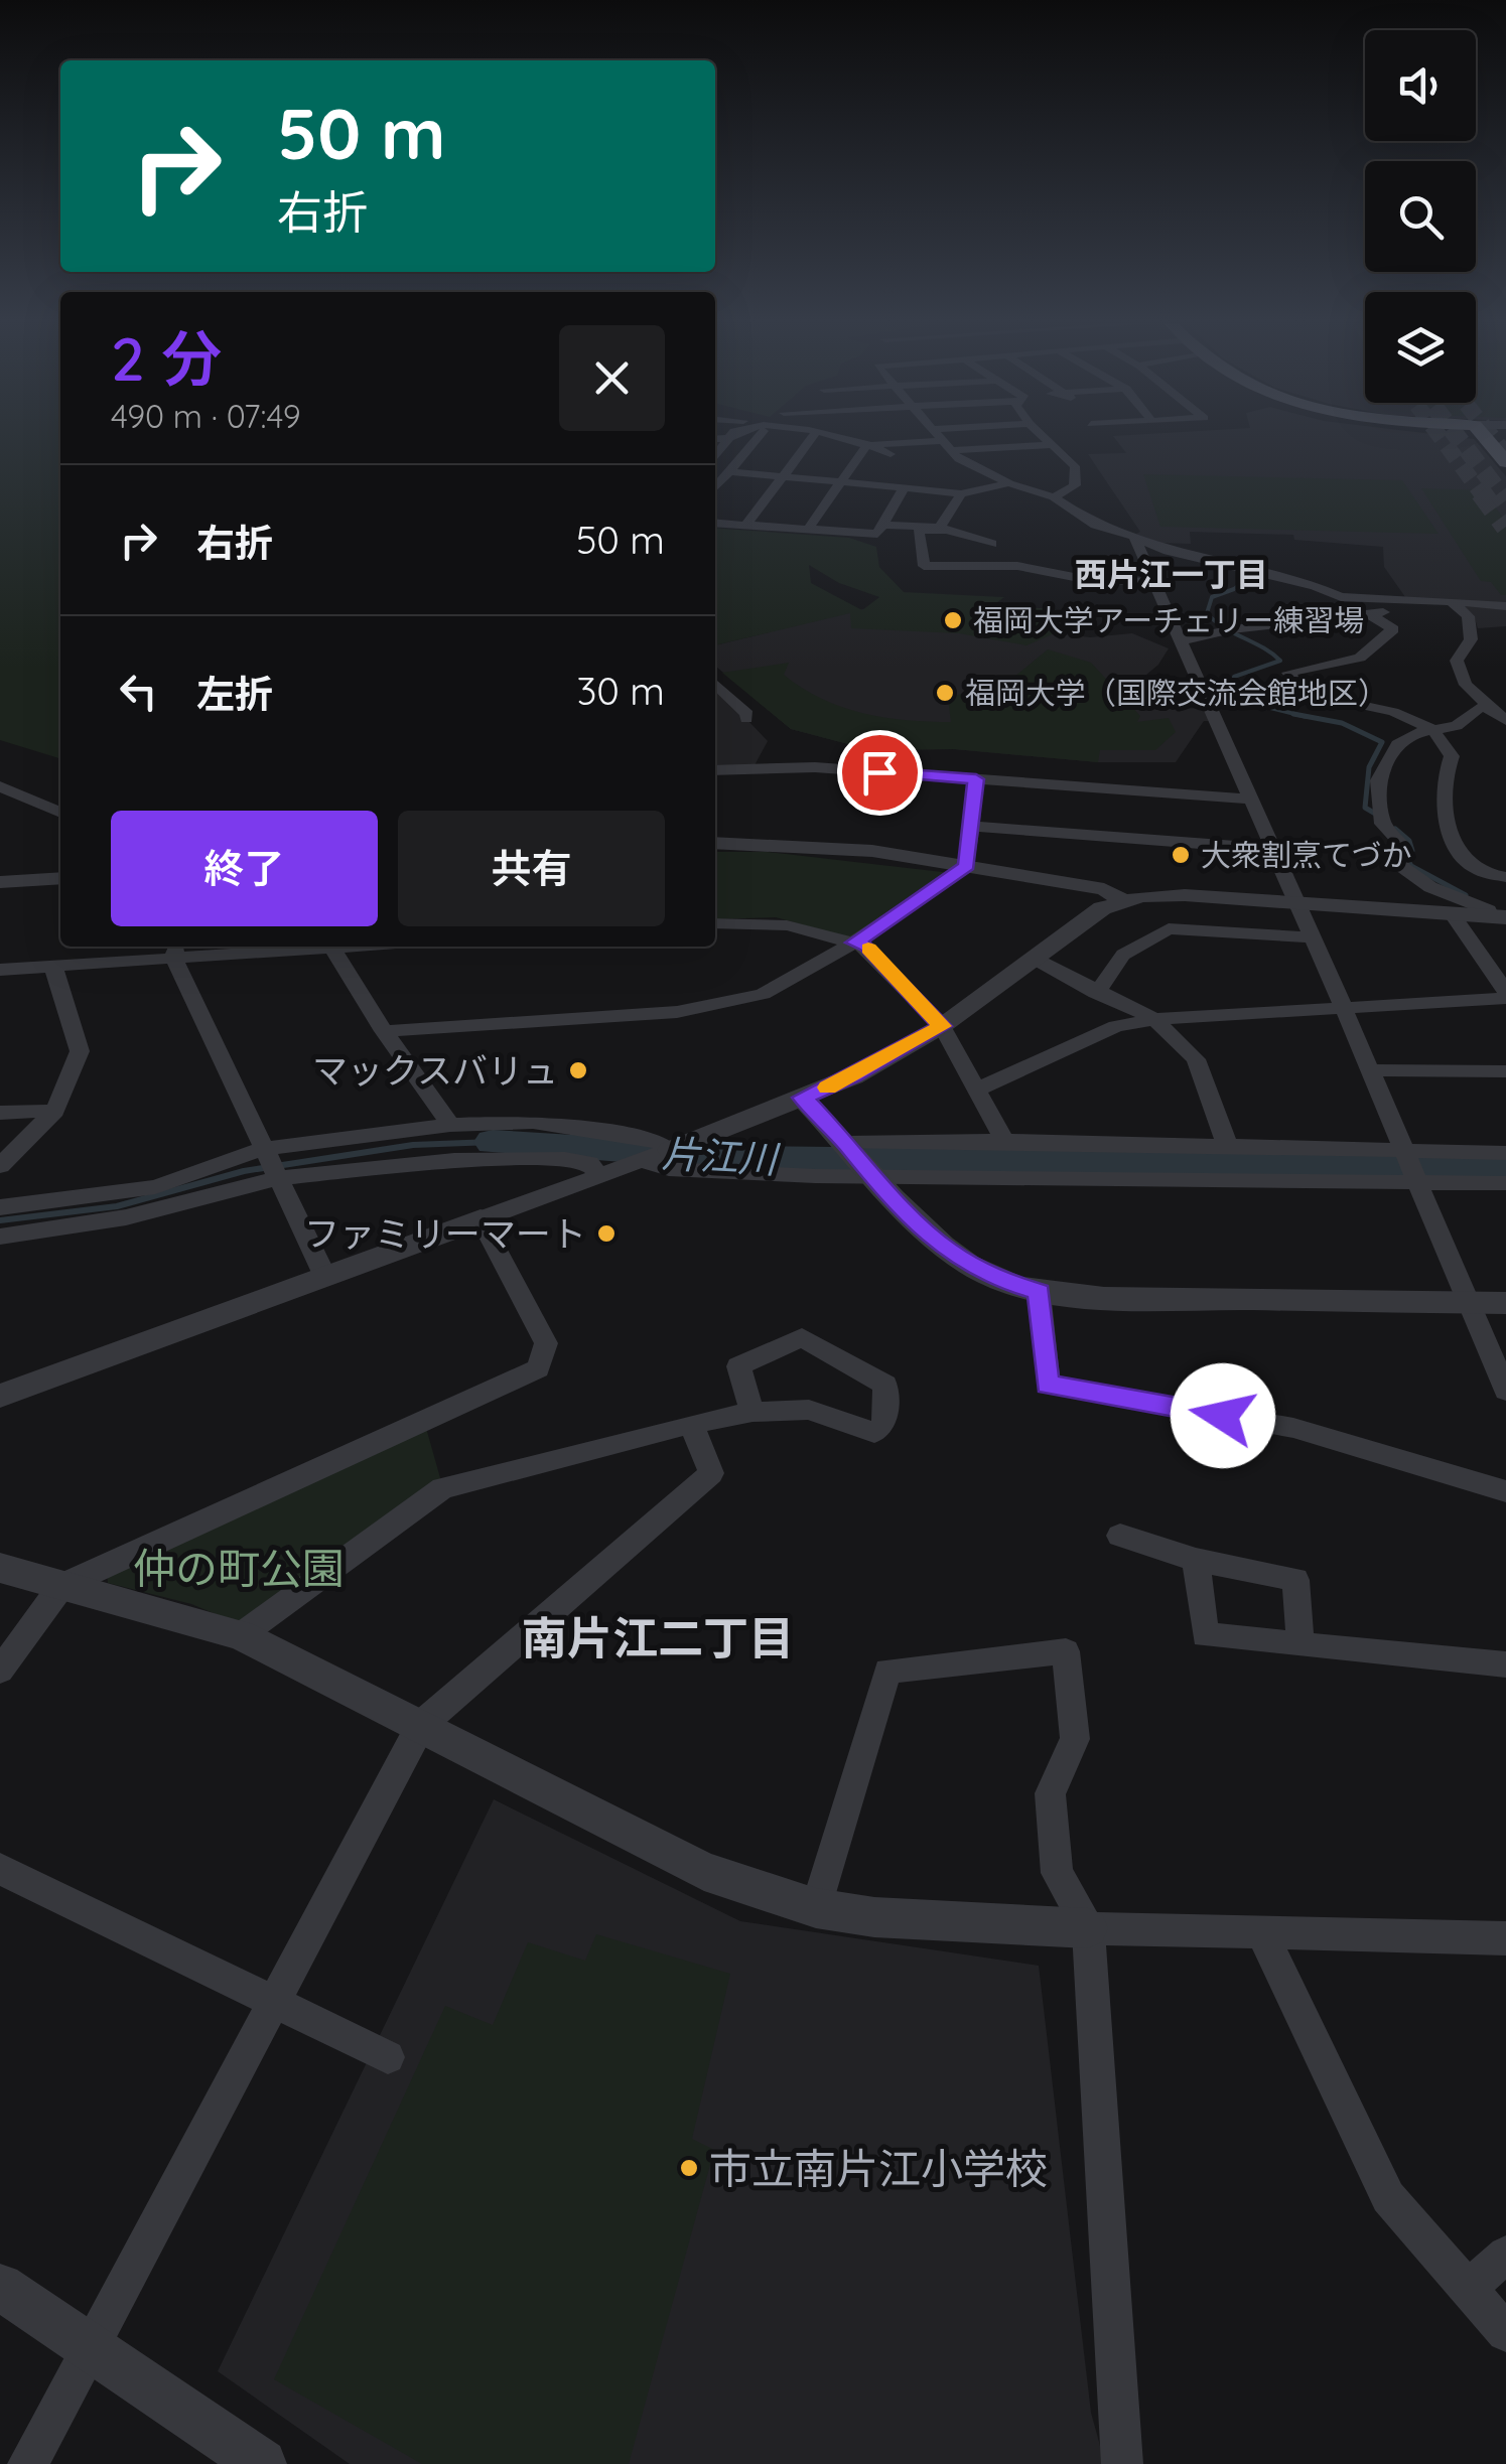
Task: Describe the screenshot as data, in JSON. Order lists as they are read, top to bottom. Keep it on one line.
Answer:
{"districts":["西片江一丁目","南片江二丁目"],"water":["片江川"],"parks":["仲の町公園"],"places":["福岡大学アーチェリー練習場","福岡大学（国際交流会館地区）","大衆割烹てづか","マックスバリュ","ファミリーマート","市立南片江小学校"],"page":{"turn":["50 m","右折"],"heading":["2 分","490 m · 07:49"],"list":[{"name":"右折","value":"50 m"},{"name":"左折","value":"30 m"}],"buttons":["終了","共有"]}}
